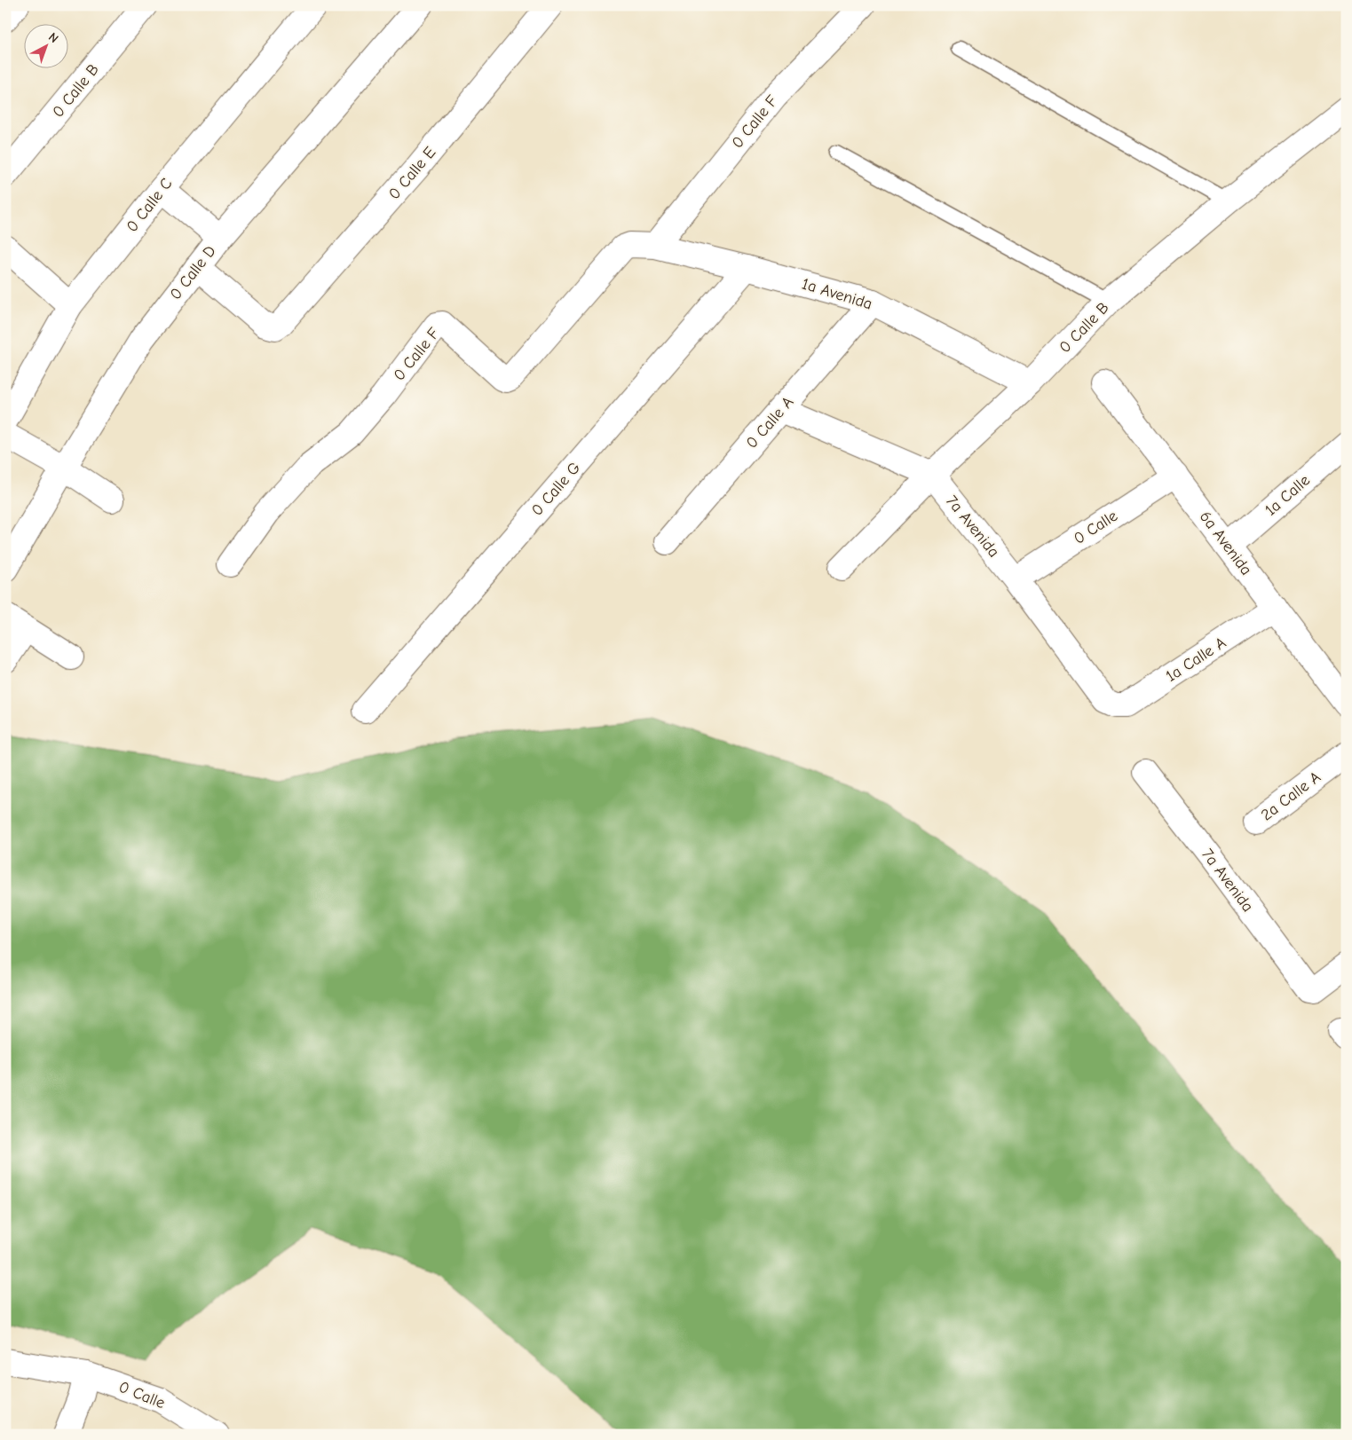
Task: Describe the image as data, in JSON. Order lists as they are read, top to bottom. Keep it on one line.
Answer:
{"streets":{"street":["0 Calle B","0 Calle F","0 Calle E","0 Calle C","0 Calle D","1a Avenida","0 Calle A","0 Calle G","1a Calle","7a Avenida","0 Calle","6a Avenida","1a Calle A","2a Calle A"]},"crossings":[["0 Calle B","1a Avenida"],["0 Calle B","7a Avenida"],["0 Calle F","1a Avenida"],["0 Calle E","0 Calle D"],["1a Avenida","0 Calle A"],["1a Avenida","0 Calle G"],["0 Calle A","7a Avenida"],["1a Calle","6a Avenida"],["7a Avenida","0 Calle"],["7a Avenida","1a Calle A"],["0 Calle","6a Avenida"],["6a Avenida","1a Calle A"]],"north":"top right"}
